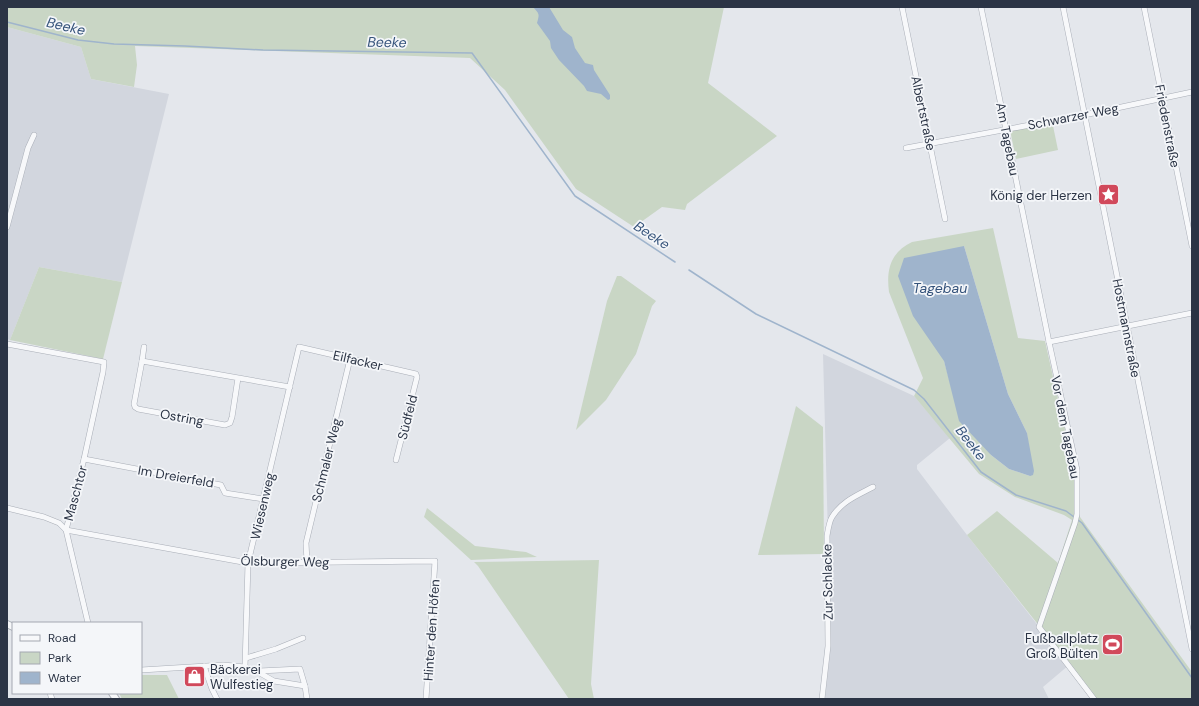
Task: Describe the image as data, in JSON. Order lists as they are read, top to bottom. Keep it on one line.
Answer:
{"streets":{"street":["Albertstraße","Schwarzer Weg","Friedenstraße","Am Tagebau","Hostmannstraße","Eilfacker","Ostring","Südfeld","Vor dem Tagebau","Schmaler Weg","Im Dreierfeld","Maschtor","Wiesenweg","Ölsburger Weg","Zur Schlacke","Hinter den Höfen"]},"crossings":[["Albertstraße","Schwarzer Weg"],["Schwarzer Weg","Friedenstraße"],["Schwarzer Weg","Am Tagebau"],["Schwarzer Weg","Hostmannstraße"],["Am Tagebau","Vor dem Tagebau"],["Eilfacker","Südfeld"],["Eilfacker","Schmaler Weg"],["Eilfacker","Wiesenweg"],["Schmaler Weg","Ölsburger Weg"],["Im Dreierfeld","Maschtor"],["Im Dreierfeld","Wiesenweg"],["Maschtor","Ölsburger Weg"],["Wiesenweg","Ölsburger Weg"],["Ölsburger Weg","Hinter den Höfen"]],"water":["Beeke","Tagebau"],"places":{"place":["König der Herzen"],"sports":["Fußballplatz Groß Bülten"],"shop":["Bäckerei Wulfestieg"]},"legend":["Road","Park","Water"]}
